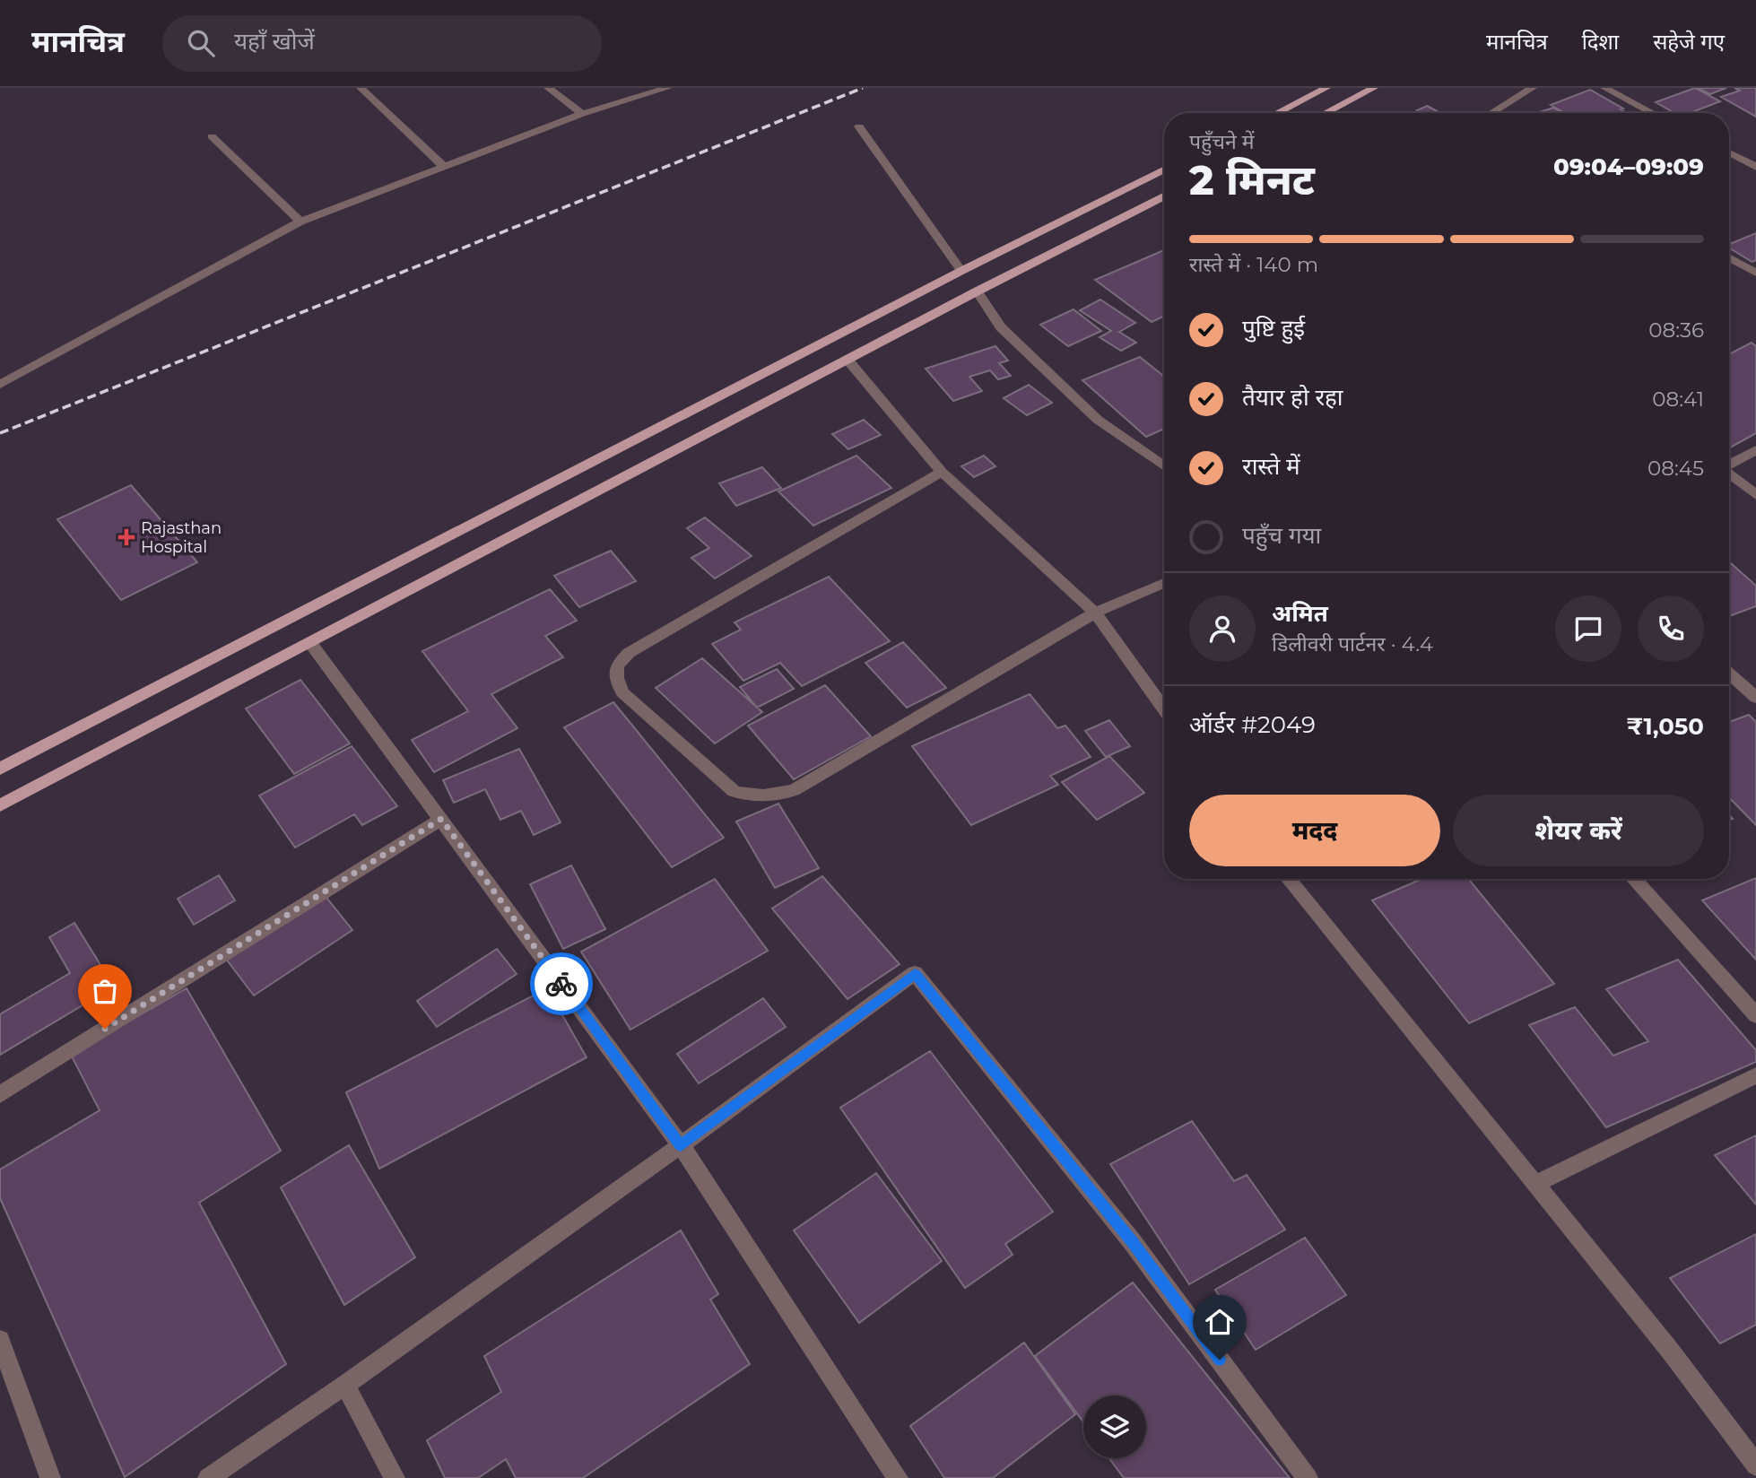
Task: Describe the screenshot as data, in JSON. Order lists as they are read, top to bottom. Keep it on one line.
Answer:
{"places":{"health":["Rajasthan Hospital"]},"page":{"header":"मानचित्र","search":"यहाँ खोजें","nav":["मानचित्र","दिशा","सहेजे गए"],"heading":["2 मिनट","पहुँचने में","09:04–09:09"],"panel":["अमित","डिलीवरी पार्टनर · 4.4","ऑर्डर #2049","₹1,050"],"bar":"रास्ते में · 140 m","list":[["पुष्टि हुई","08:36"],["तैयार हो रहा","08:41"],["रास्ते में","08:45"],"पहुँच गया"],"buttons":["मदद","शेयर करें"]}}
